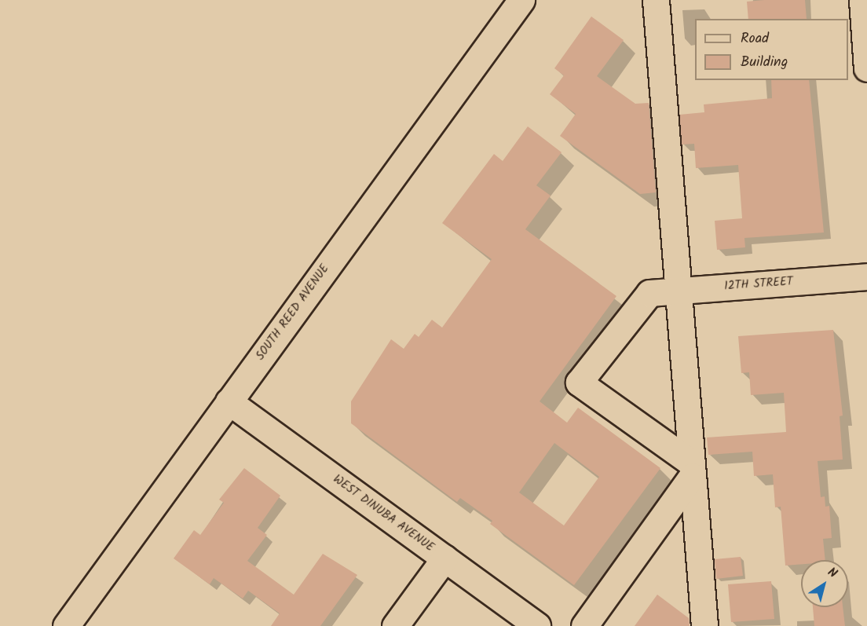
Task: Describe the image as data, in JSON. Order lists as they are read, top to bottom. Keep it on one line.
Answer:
{"streets":{"street":["12TH STREET","SOUTH REED AVENUE","WEST DINUBA AVENUE"]},"crossings":[["SOUTH REED AVENUE","WEST DINUBA AVENUE"]],"legend":["Road","Building"],"north":"top right"}
